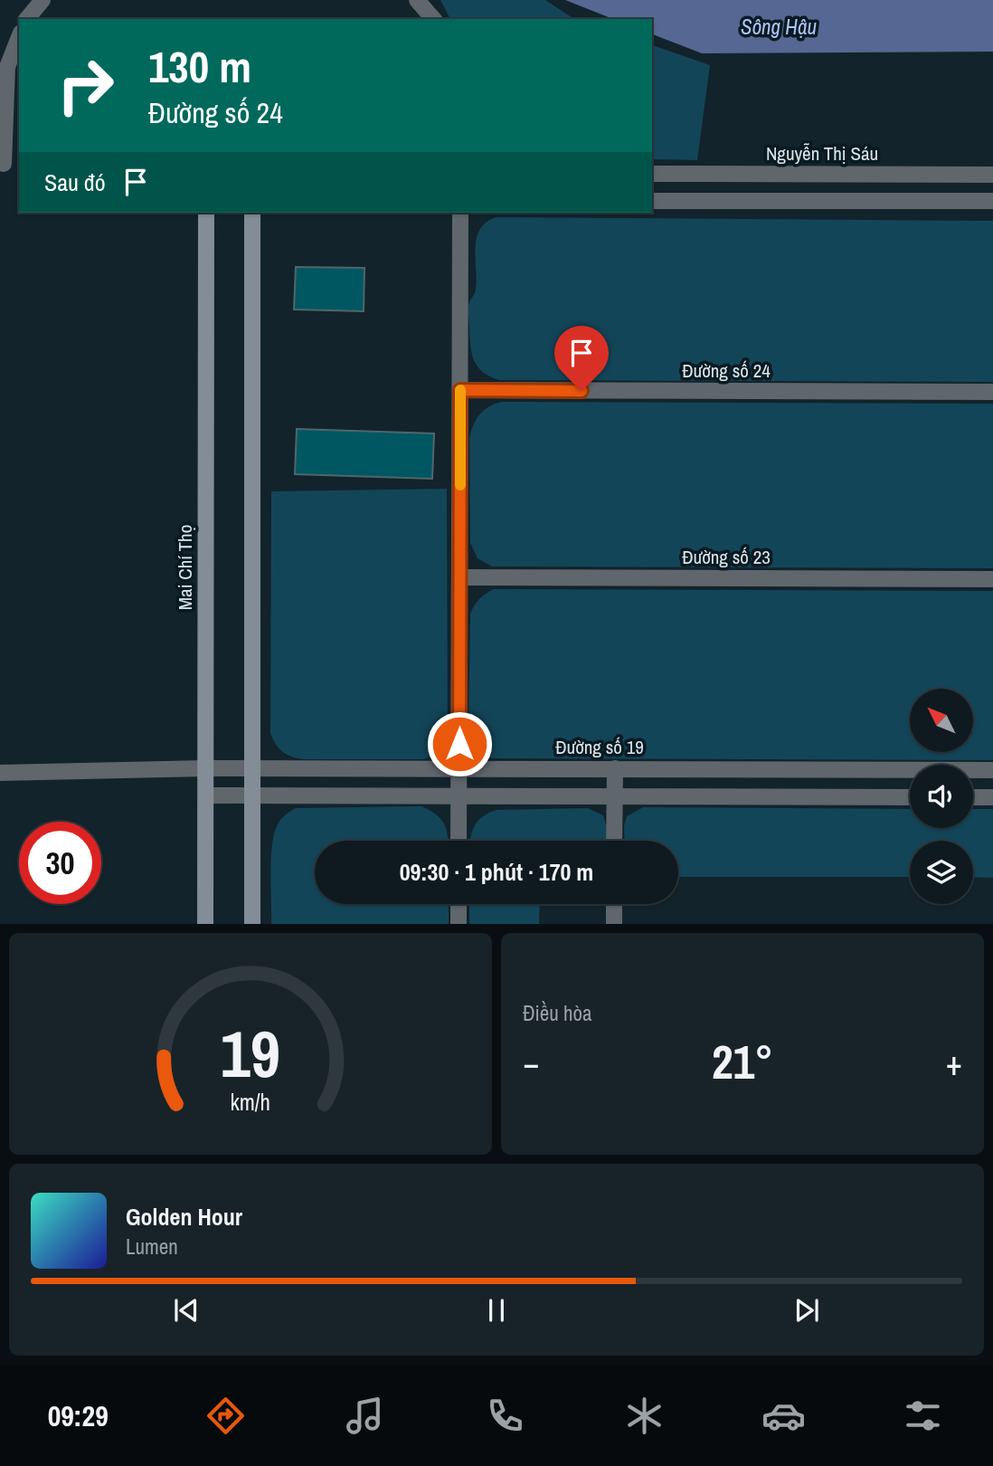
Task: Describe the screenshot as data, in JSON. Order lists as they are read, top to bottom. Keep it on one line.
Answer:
{"streets":{"street":["Nguyễn Thị Sáu","Đường số 24","Đường số 23","Mai Chí Thọ","Đường số 19"]},"crossings":[["Mai Chí Thọ","Đường số 19"]],"water":["Sông Hậu"],"north":"top left","page":{"turn":["130 m","Đường số 24"],"then":"Sau đó","limit":"30","trip":"09:30 · 1 phút · 170 m","tile":"Điều hòa","heat":["−","21°","+"],"song":["Golden Hour","Lumen"],"tabs":"09:29","gauge":["19","km/h"]}}
